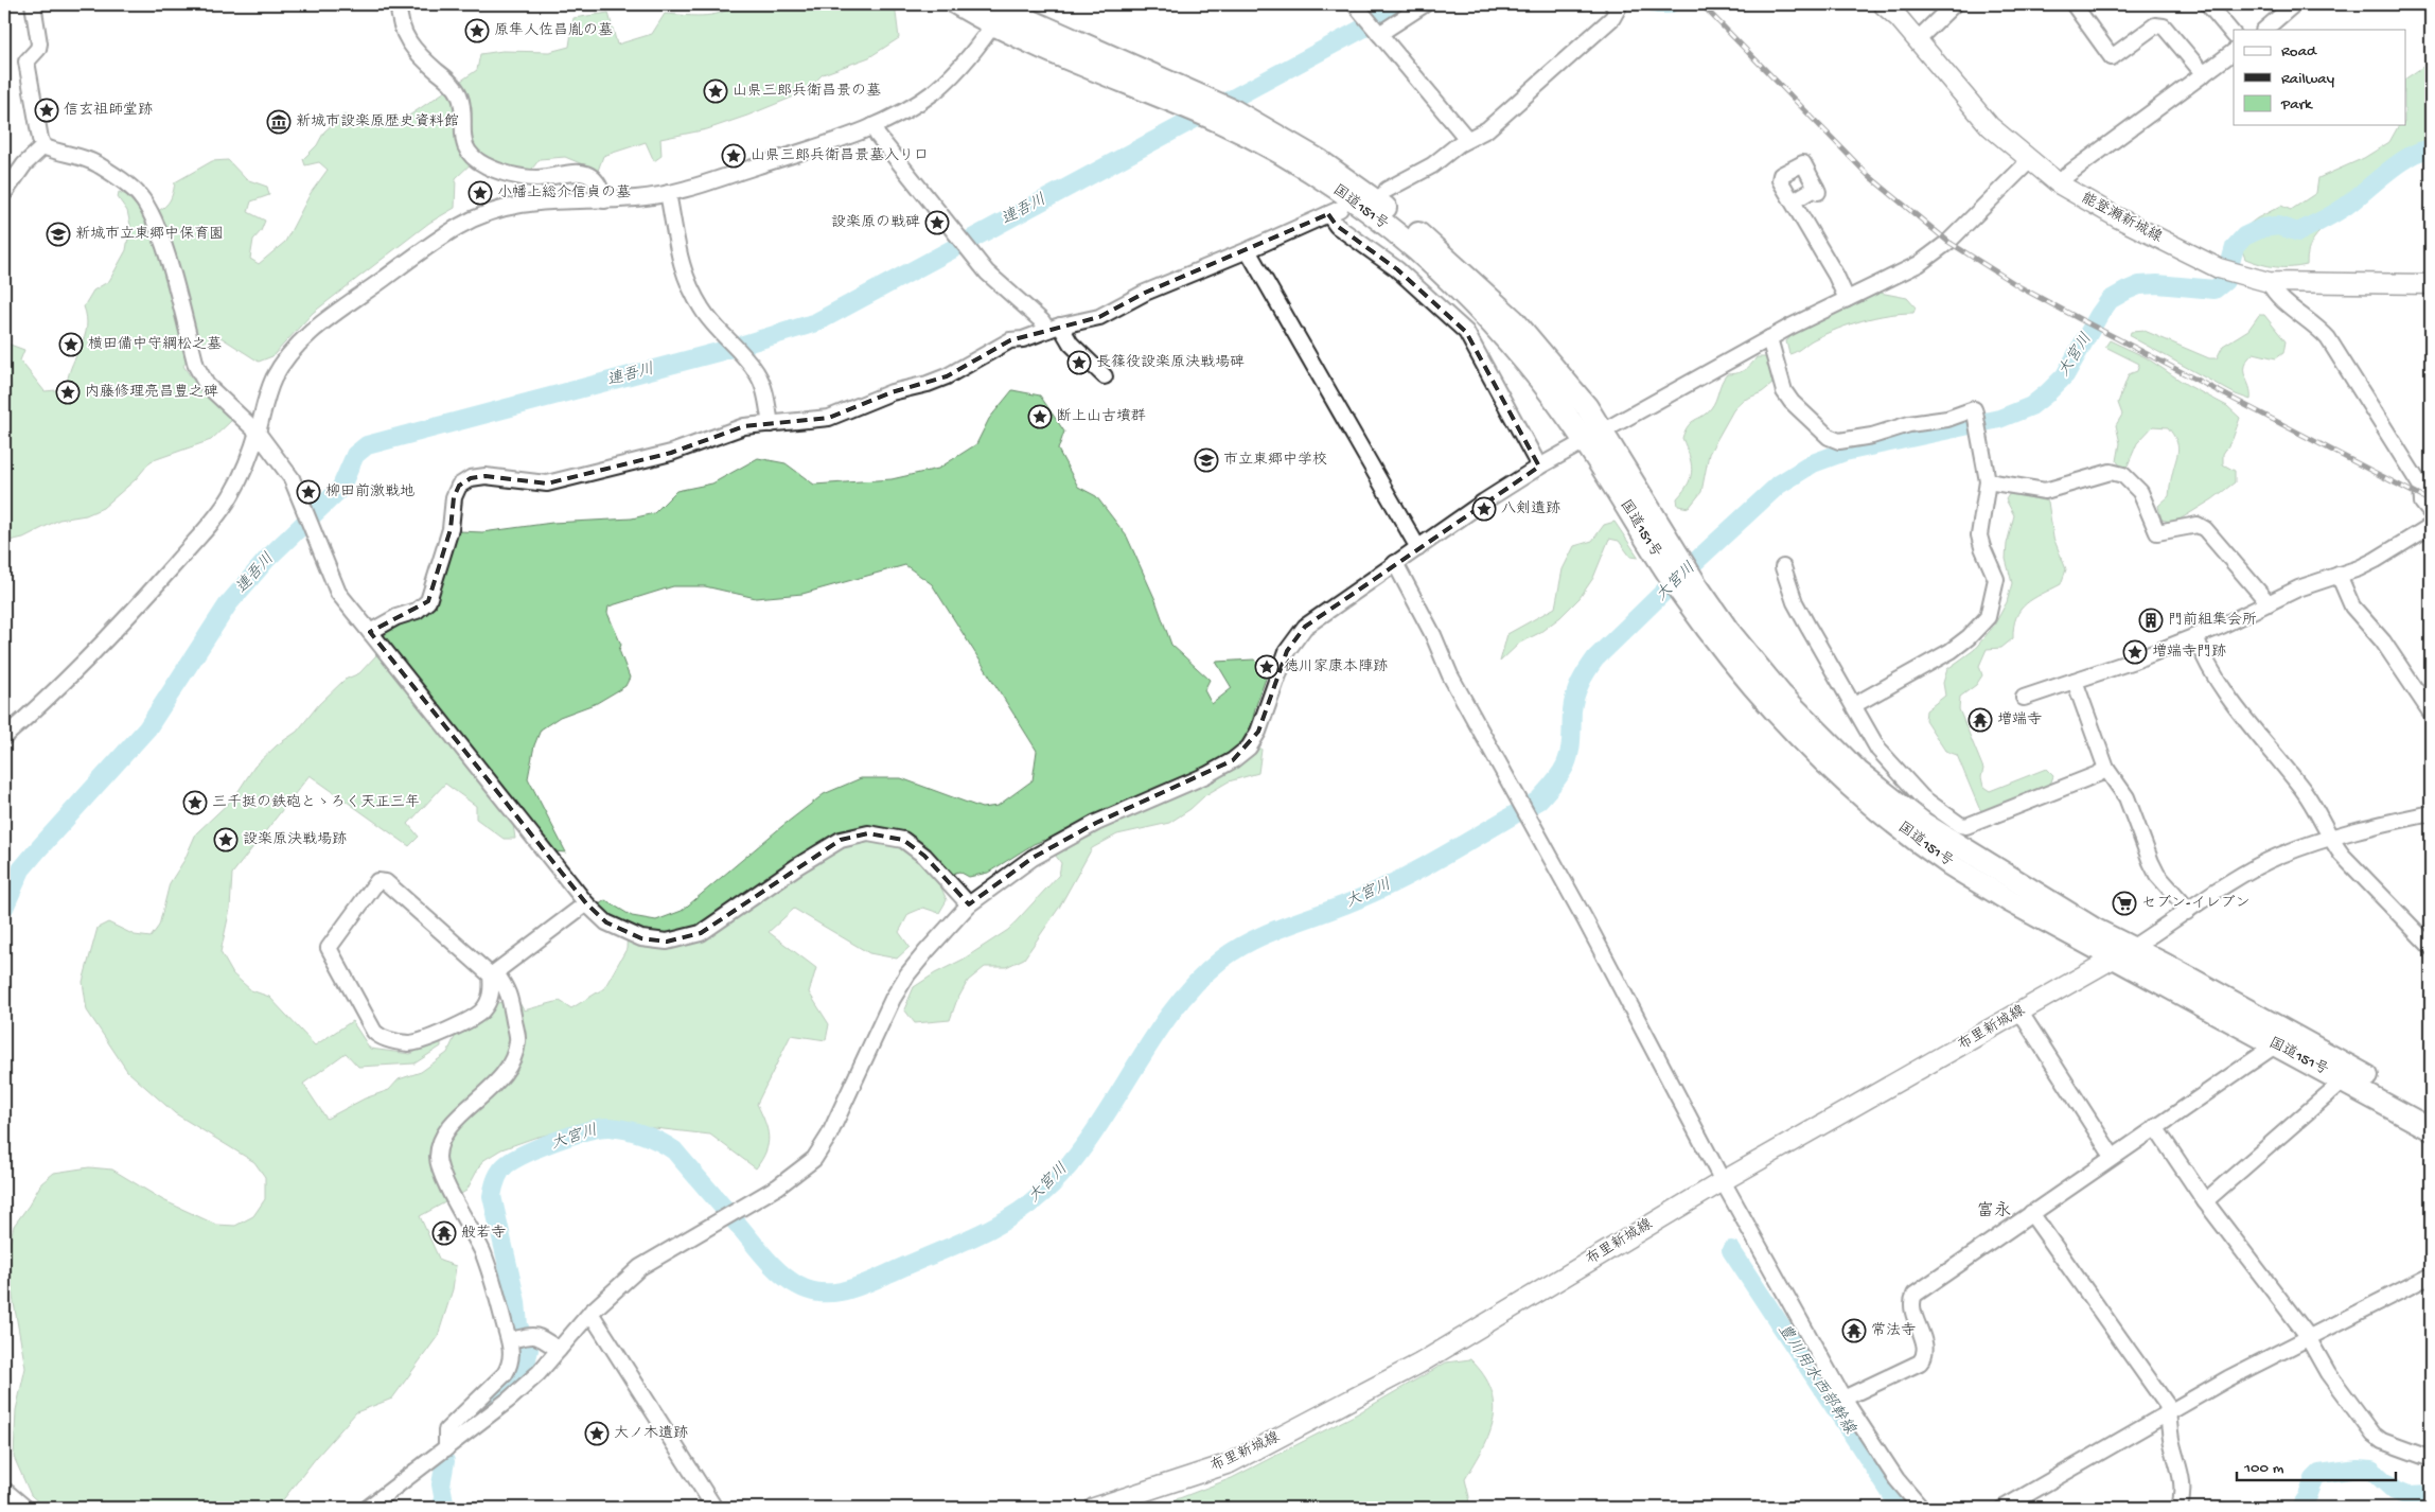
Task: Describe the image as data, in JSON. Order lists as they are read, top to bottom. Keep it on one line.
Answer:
{"streets":{"highway":["国道151号"],"main road":["能登瀬新城線","布里新城線"]},"crossings":[["国道151号","布里新城線"]],"districts":["富永"],"water":["連吾川","大宮川","豊川用水西部幹線"],"places":{"place":["原隼人佐昌胤の墓","山県三郎兵衛昌景の墓","信玄祖師堂跡","山県三郎兵衛昌景墓入り口","小幡上総介信貞の墓","設楽原の戦碑","横田備中守綱松之墓","長篠役設楽原決戦場碑","内藤修理亮昌豊之碑","断上山古墳群","柳田前激戦地","八剣遺跡","増端寺門跡","徳川家康本陣跡","三千挺の鉄砲とゝろく天正三年","設楽原決戦場跡","大ノ木遺跡"],"museum":["新城市設楽原歴史資料館"],"school or university":["新城市立東郷中保育園","市立東郷中学校"],"building":["門前組集会所"],"temple":["増端寺","般若寺","常法寺"],"supermarket":["セブン-イレブン"]},"legend":["Road","Railway","Park"],"scale_bar":"100 m"}
